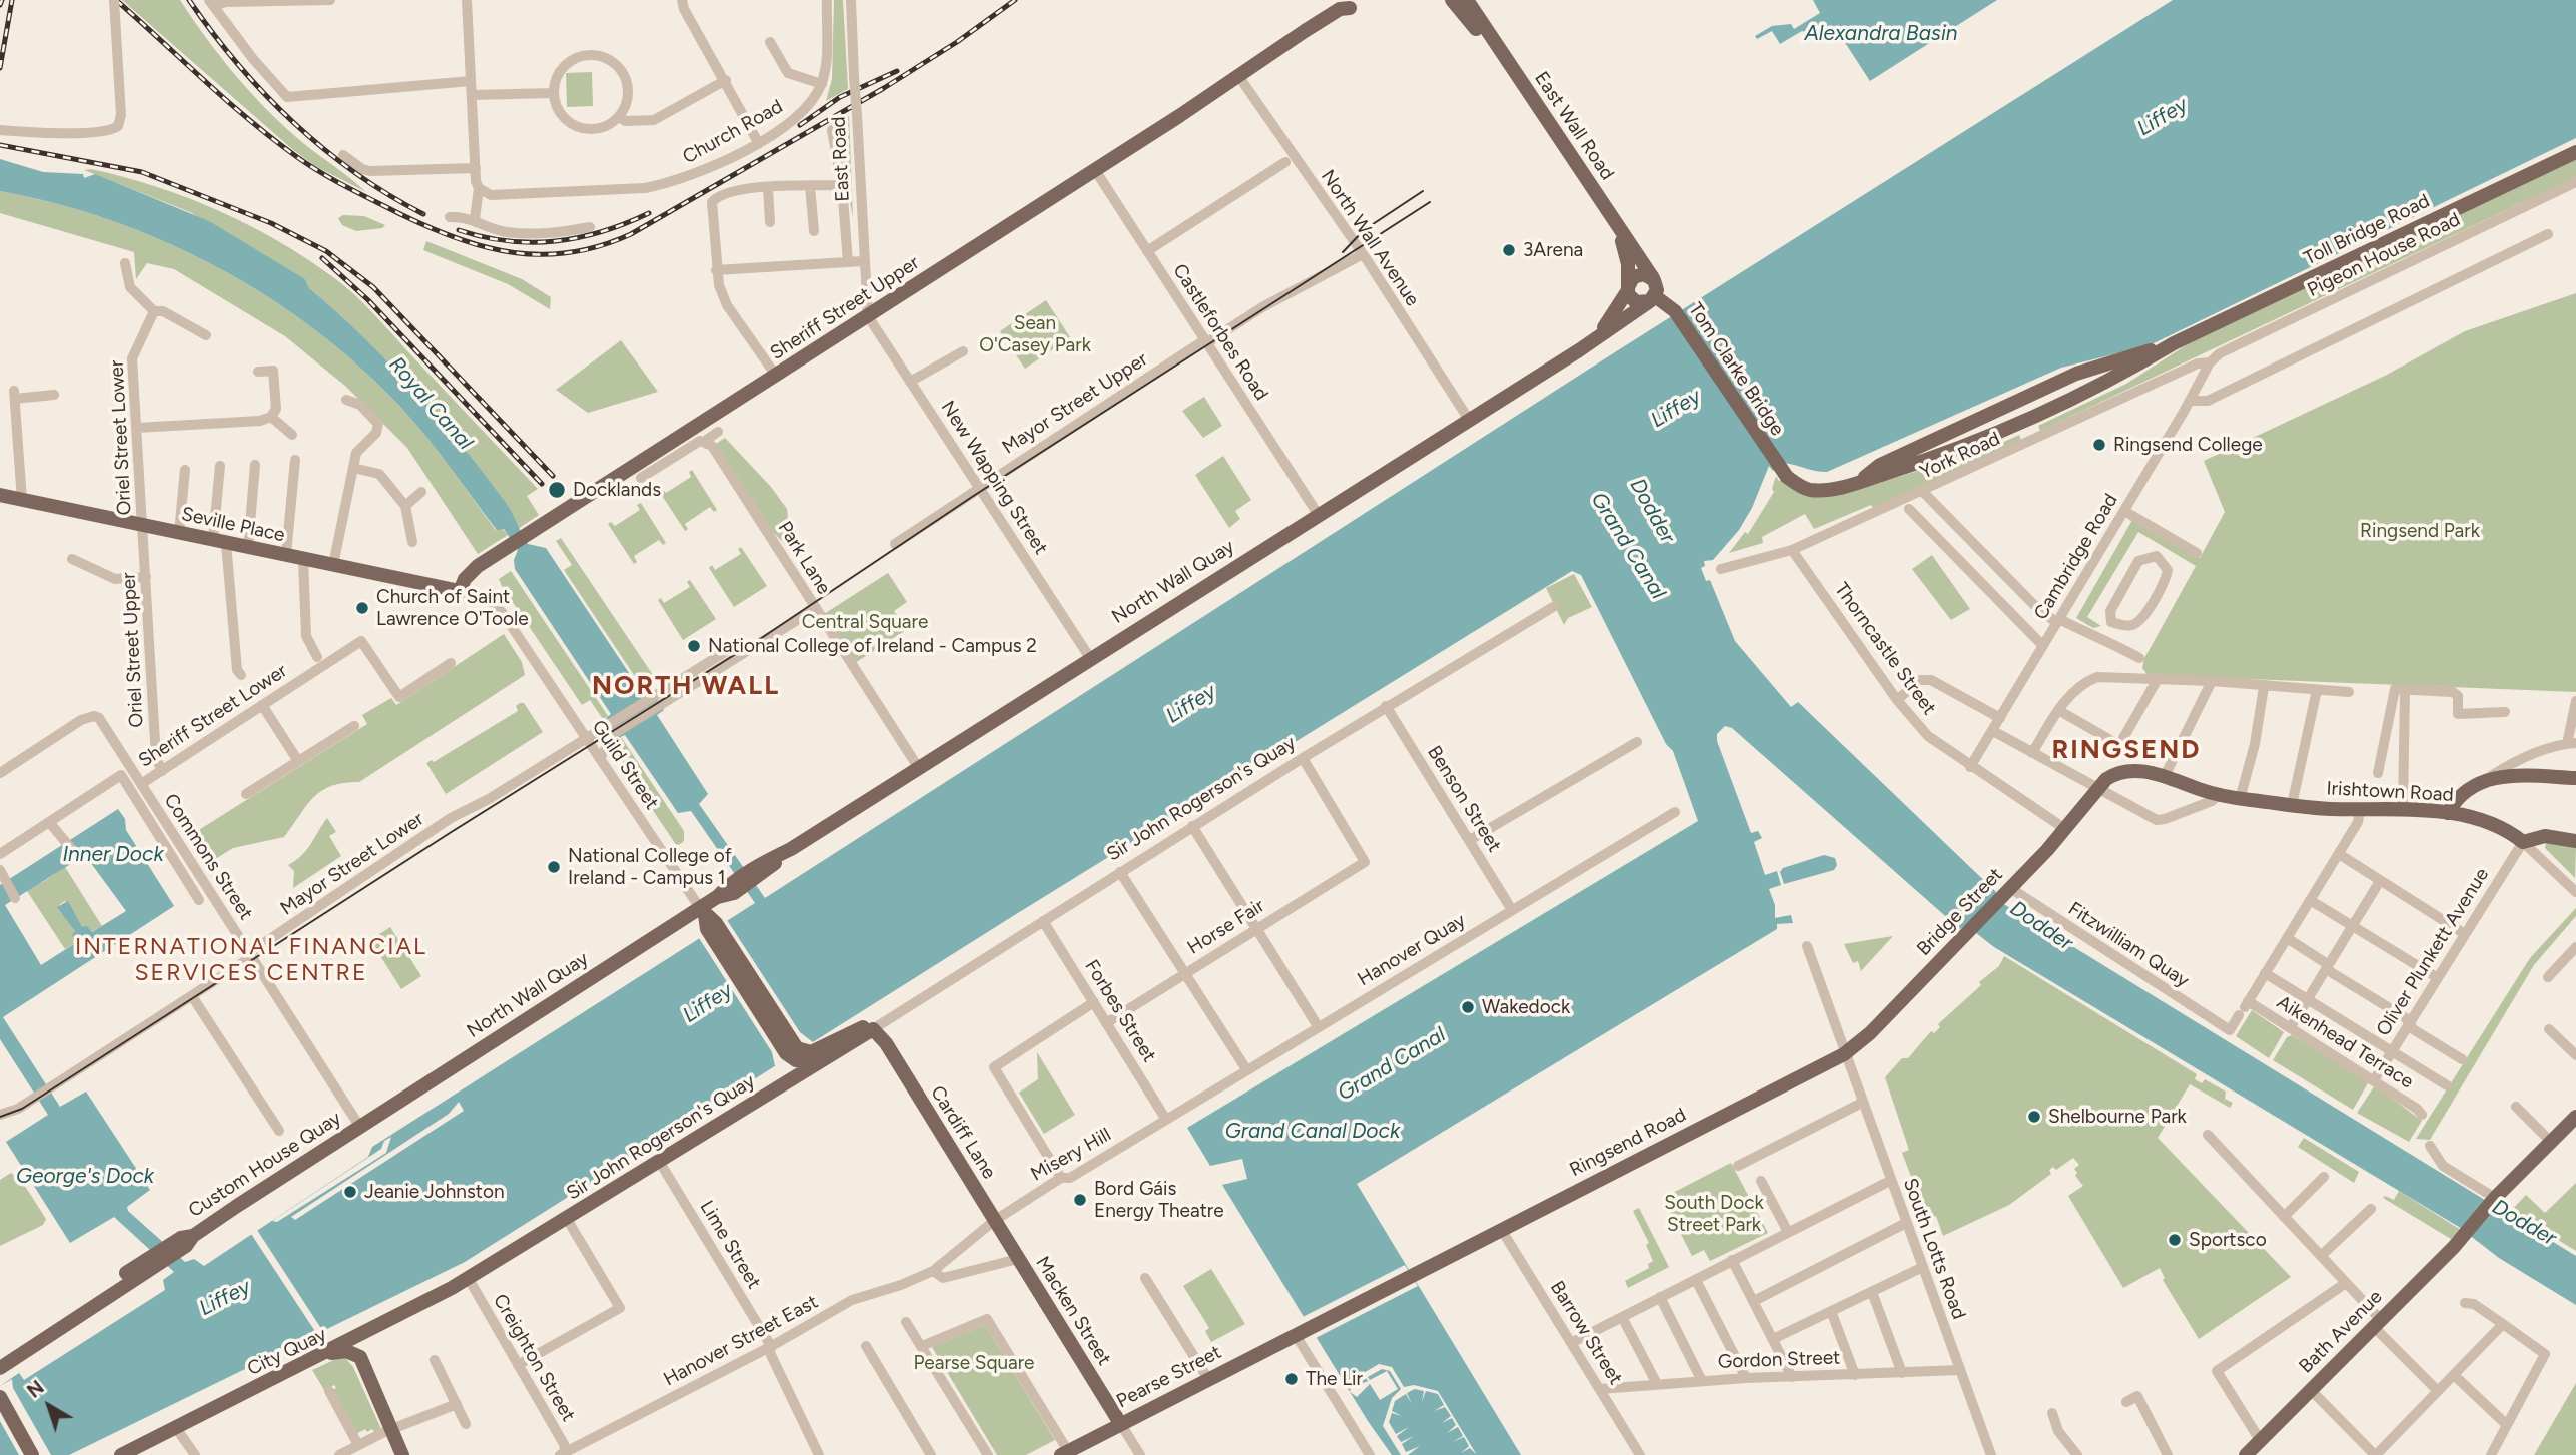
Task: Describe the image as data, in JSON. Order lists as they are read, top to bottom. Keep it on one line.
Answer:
{"streets":{"main road":["East Wall Road","Toll Bridge Road","Sheriff Street Upper","Tom Clarke Bridge","Seville Place","North Wall Quay","Irishtown Road","Sir John Rogerson's Quay","Bridge Street","Cardiff Lane","Ringsend Road","Custom House Quay","Macken Street","Bath Avenue","City Quay","Pearse Street"],"street":["Church Road","East Road","North Wall Avenue","Pigeon House Road","Castleforbes Road","Mayor Street Upper","Oriel Street Lower","York Road","New Wapping Street","Cambridge Road","Park Lane","Thorncastle Street","Oriel Street Upper","Sheriff Street Lower","Guild Street","Benson Street","Commons Street","Mayor Street Lower","Horse Fair","Fitzwilliam Quay","Hanover Quay","Oliver Plunkett Avenue","Forbes Street","Aikenhead Terrace","Misery Hill","Lime Street","South Lotts Road","Barrow Street","Hanover Street East","Creighton Street","Gordon Street"]},"crossings":[["East Wall Road","Tom Clarke Bridge"],["East Wall Road","North Wall Quay"],["East Road","Sheriff Street Upper"],["East Road","New Wapping Street"],["Toll Bridge Road","Tom Clarke Bridge"],["North Wall Avenue","Sheriff Street Upper"],["North Wall Avenue","Mayor Street Upper"],["North Wall Avenue","North Wall Quay"],["Pigeon House Road","York Road"],["Pigeon House Road","Cambridge Road"],["Sheriff Street Upper","Castleforbes Road"],["Sheriff Street Upper","New Wapping Street"],["Sheriff Street Upper","Seville Place"],["Sheriff Street Upper","Guild Street"],["Castleforbes Road","Mayor Street Upper"],["Castleforbes Road","North Wall Quay"],["Tom Clarke Bridge","North Wall Quay"],["Mayor Street Upper","New Wapping Street"],["Oriel Street Lower","Seville Place"],["Oriel Street Lower","Oriel Street Upper"],["York Road","Cambridge Road"],["York Road","Thorncastle Street"],["New Wapping Street","North Wall Quay"],["Seville Place","Oriel Street Upper"],["Seville Place","Guild Street"],["Cambridge Road","Thorncastle Street"],["Park Lane","North Wall Quay"],["North Wall Quay","Guild Street"],["North Wall Quay","Commons Street"],["North Wall Quay","Custom House Quay"],["Thorncastle Street","Bridge Street"],["Oriel Street Upper","Sheriff Street Lower"],["Sheriff Street Lower","Commons Street"],["Guild Street","Mayor Street Lower"],["Irishtown Road","Bridge Street"],["Irishtown Road","Oliver Plunkett Avenue"],["Sir John Rogerson's Quay","Benson Street"],["Sir John Rogerson's Quay","Horse Fair"],["Sir John Rogerson's Quay","Forbes Street"],["Sir John Rogerson's Quay","Cardiff Lane"],["Sir John Rogerson's Quay","Lime Street"],["Sir John Rogerson's Quay","City Quay"],["Sir John Rogerson's Quay","Creighton Street"],["Benson Street","Hanover Quay"],["Commons Street","Mayor Street Lower"],["Commons Street","Custom House Quay"],["Bridge Street","Fitzwilliam Quay"],["Bridge Street","Ringsend Road"],["Bridge Street","South Lotts Road"],["Horse Fair","Forbes Street"],["Fitzwilliam Quay","Aikenhead Terrace"],["Hanover Quay","Forbes Street"],["Hanover Quay","Misery Hill"],["Oliver Plunkett Avenue","Aikenhead Terrace"],["Forbes Street","Misery Hill"],["Cardiff Lane","Misery Hill"],["Cardiff Lane","Macken Street"],["Cardiff Lane","Hanover Street East"],["Ringsend Road","South Lotts Road"],["Ringsend Road","Barrow Street"],["Ringsend Road","Pearse Street"],["Misery Hill","Hanover Street East"],["Lime Street","Hanover Street East"],["South Lotts Road","Gordon Street"],["Macken Street","Hanover Street East"],["Macken Street","Pearse Street"],["Barrow Street","Gordon Street"],["Hanover Street East","Creighton Street"],["City Quay","Creighton Street"]],"districts":["NORTH WALL","RINGSEND","INTERNATIONAL FINANCIAL SERVICES CENTRE"],"water":["Alexandra Basin","Liffey","Royal Canal","Dodder","Grand Canal","Inner Dock","Grand Canal Dock","George's Dock"],"parks":["Sean O'Casey Park","Ringsend Park","Central Square","South Dock Street Park","Pearse Square"],"places":["3Arena","Ringsend College","Docklands","Church of Saint Lawrence O'Toole","National College of Ireland - Campus 2","National College of Ireland - Campus 1","Wakedock","Shelbourne Park","Jeanie Johnston","Bord Gáis Energy Theatre","Sportsco","The Lir"],"north":"top left"}
